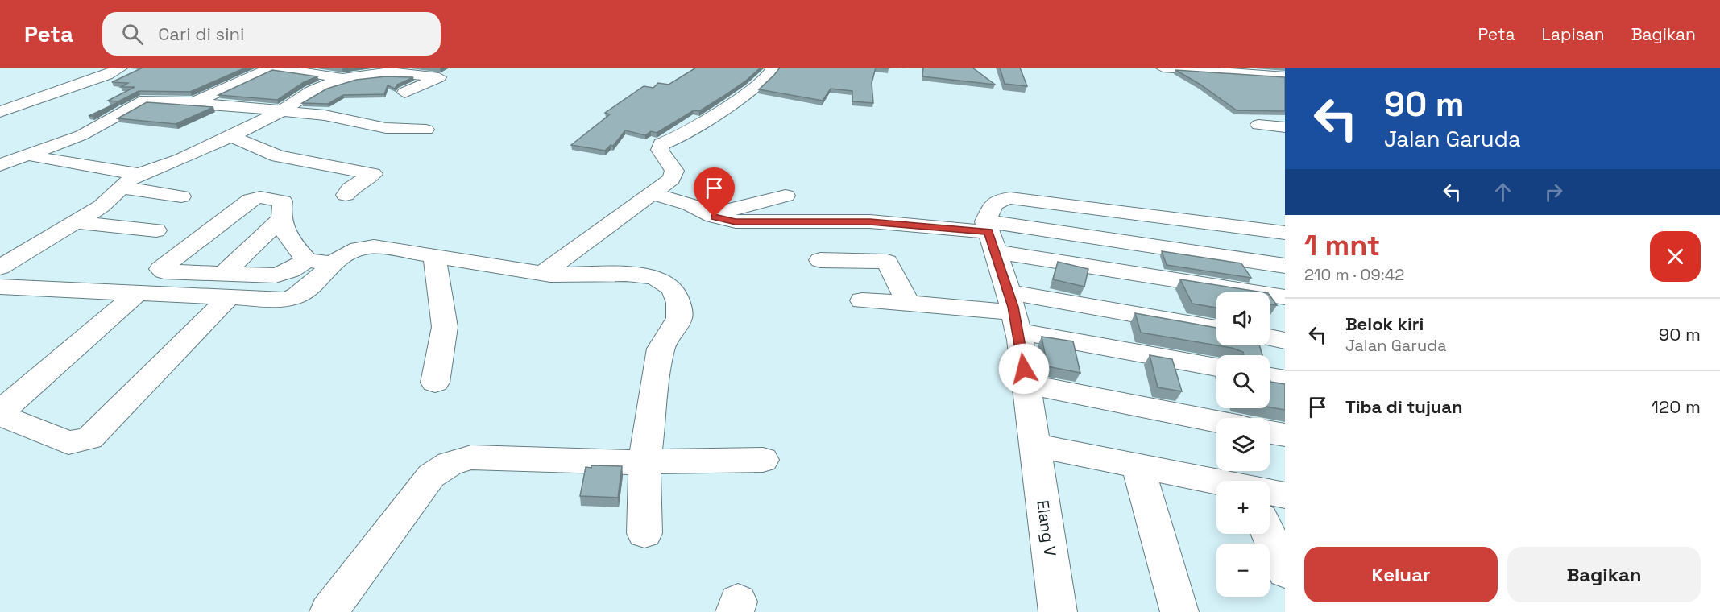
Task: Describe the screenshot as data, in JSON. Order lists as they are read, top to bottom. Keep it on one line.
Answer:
{"streets":{"street":["Elang V"]},"page":{"header":"Peta","search":"Cari di sini","nav":["Peta","Lapisan","Bagikan"],"turn":["90 m","Jalan Garuda"],"heading":["1 mnt","210 m · 09:42"],"map_buttons":["+","−"],"list":[{"name":"Belok kiri","note":"Jalan Garuda","value":"90 m"},{"name":"Tiba di tujuan","value":"120 m"}],"buttons":["Keluar","Bagikan"]}}
